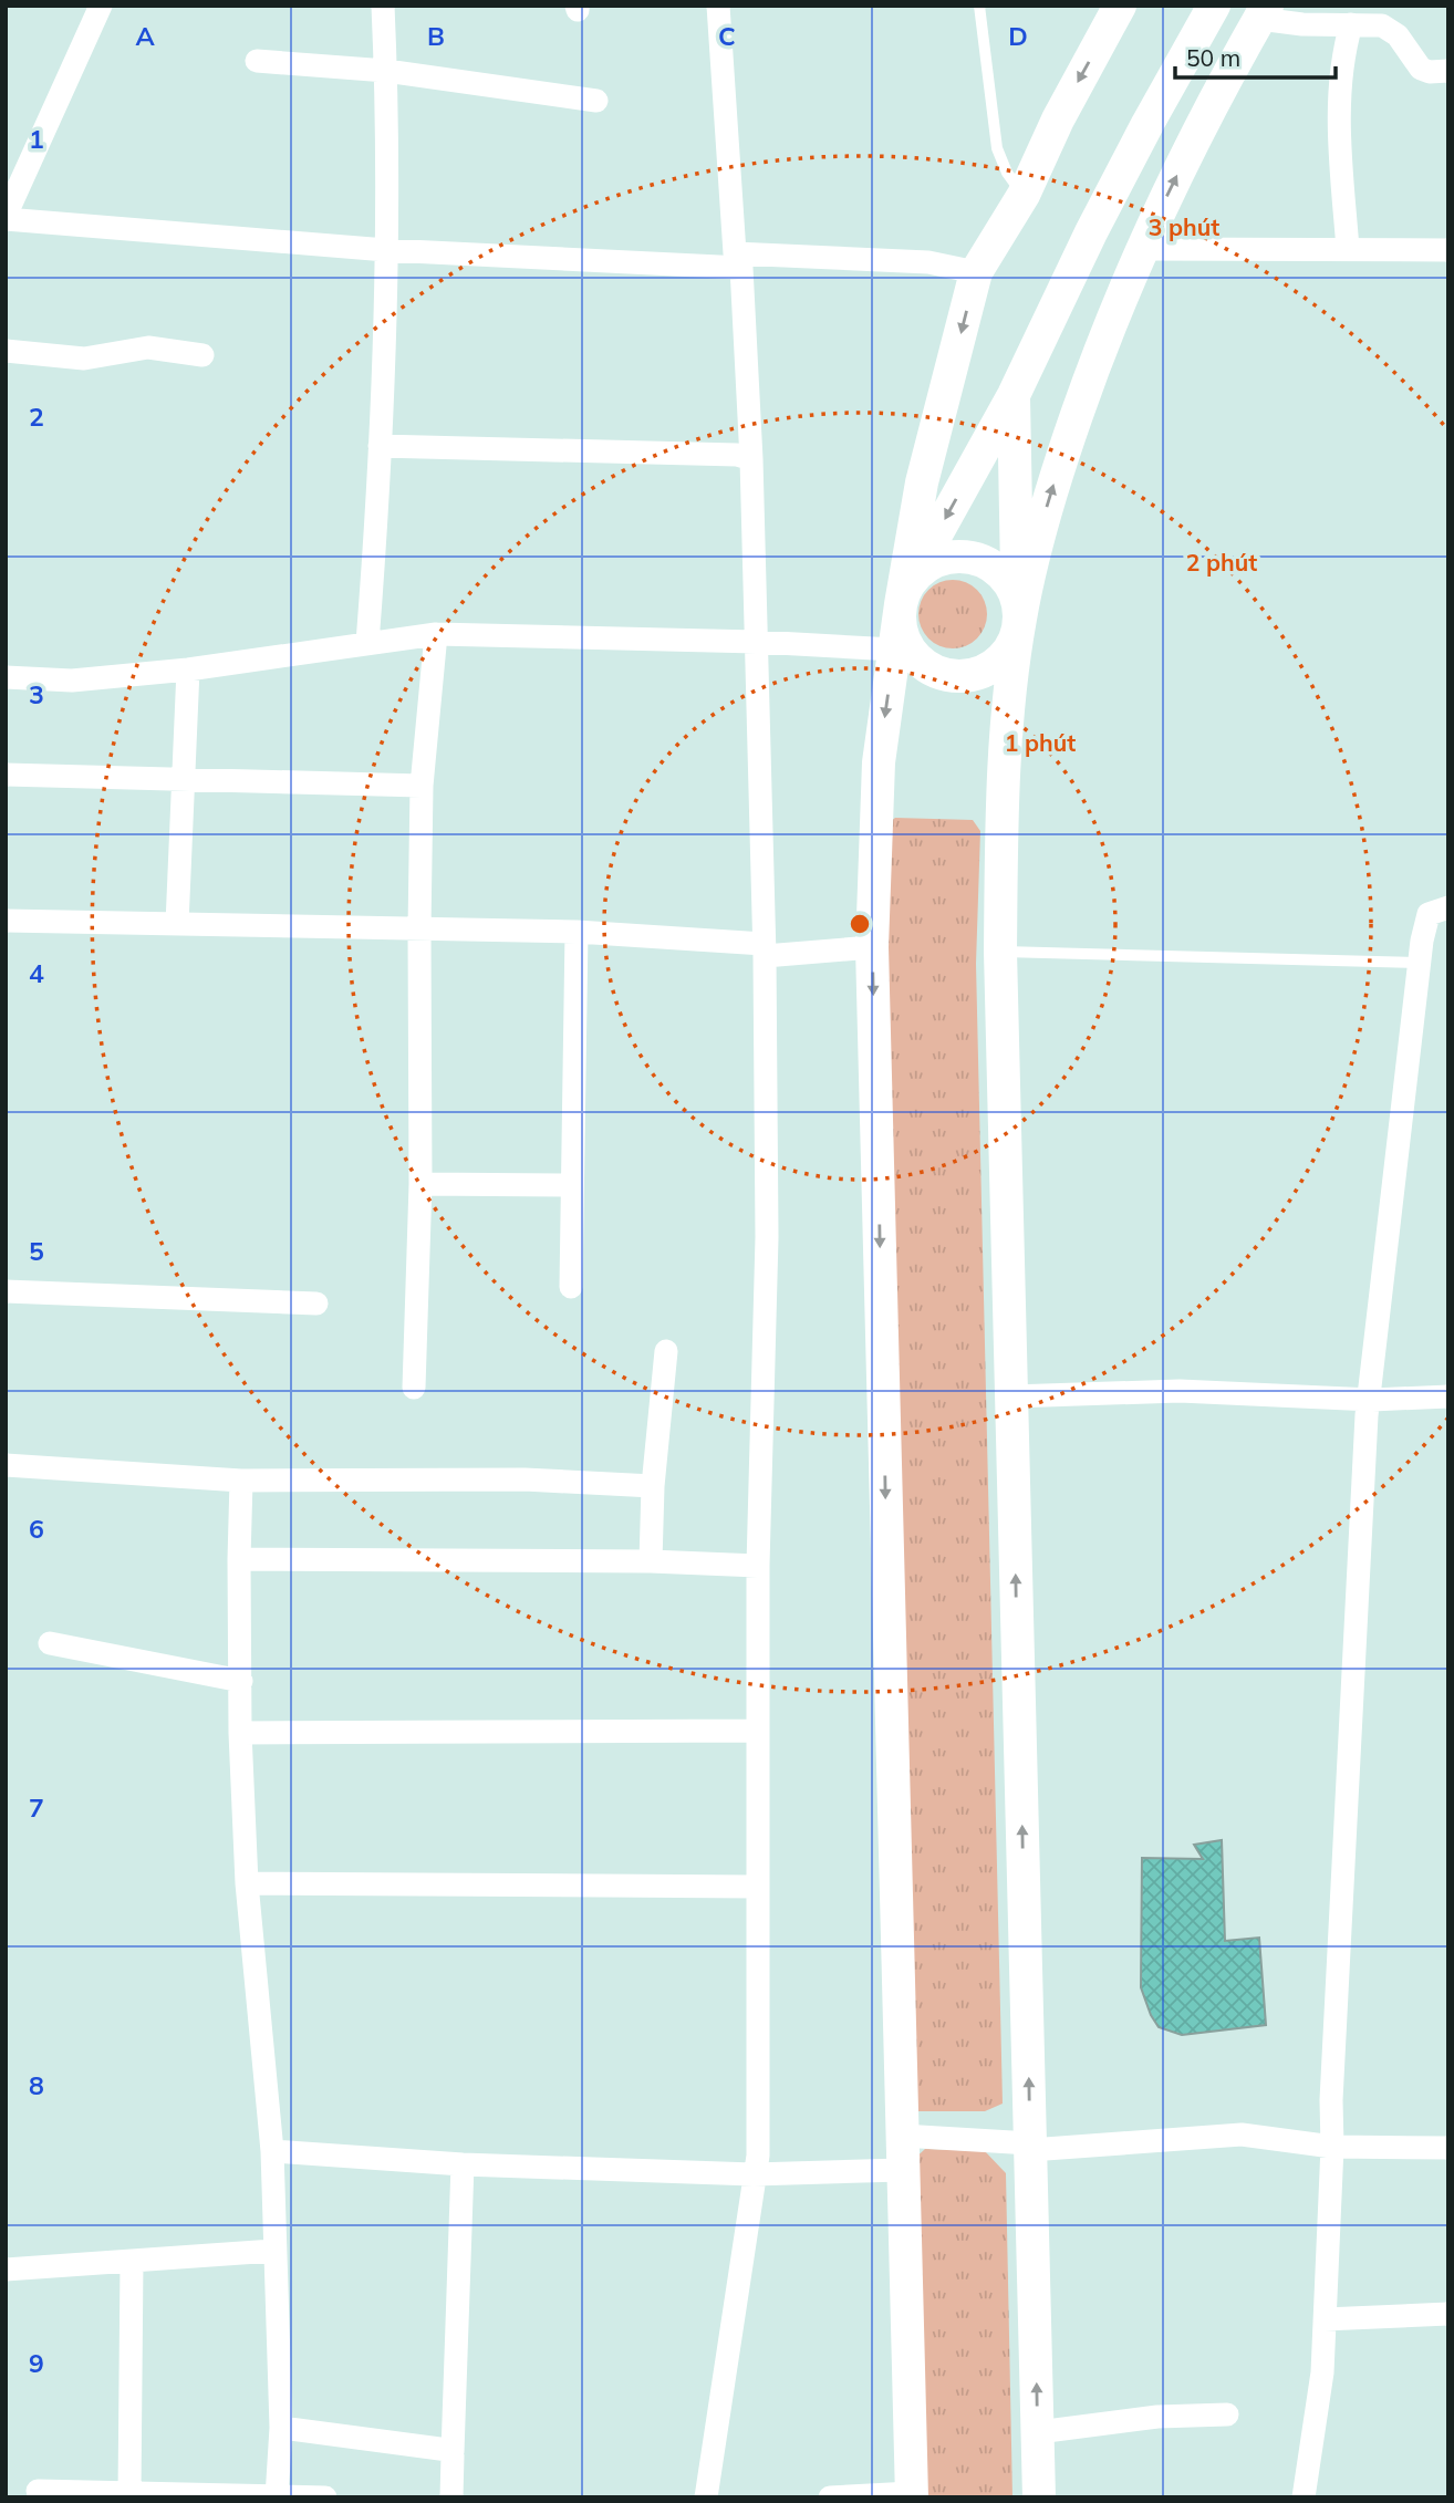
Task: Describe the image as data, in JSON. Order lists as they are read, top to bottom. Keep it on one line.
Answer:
{"scale_bar":"50 m","grid":{"columns":["A","B","C","D"],"rows":["1","2","3","4","5","6","7","8","9"]},"rings":["3 phút","2 phút","1 phút"]}
